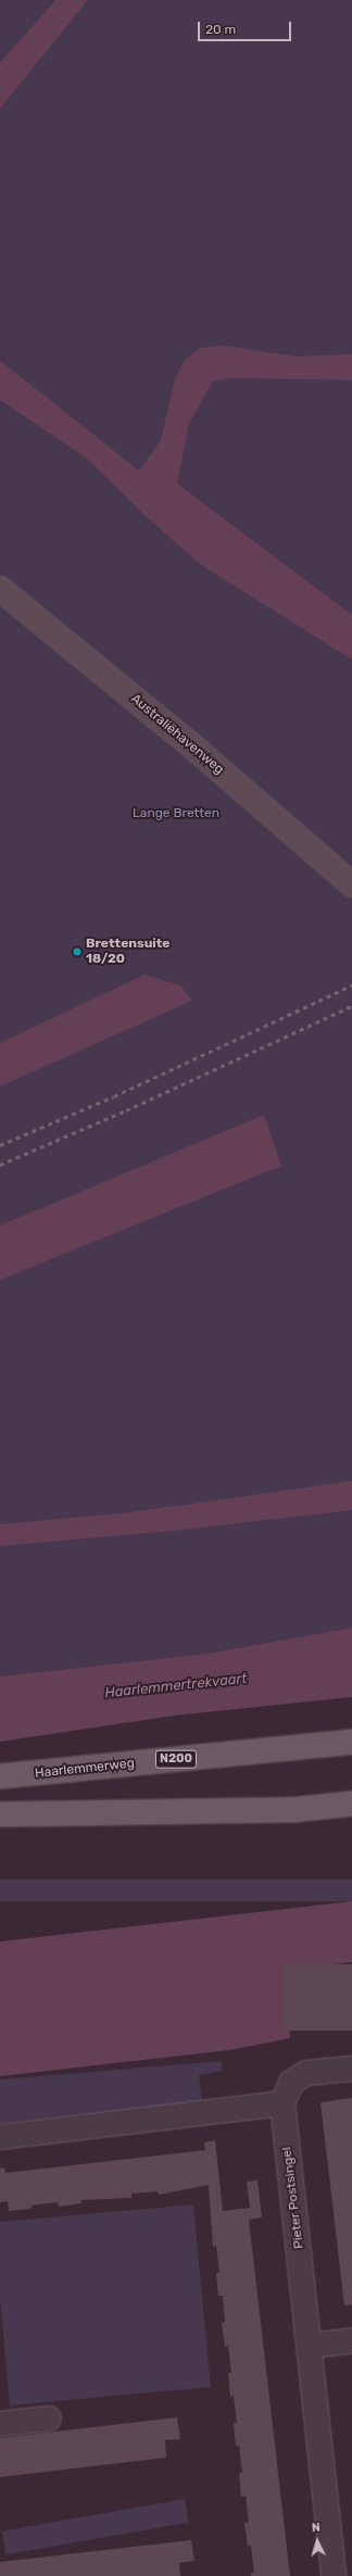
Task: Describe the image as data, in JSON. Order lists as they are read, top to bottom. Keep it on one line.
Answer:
{"streets":{"main road":["N200","Haarlemmerweg"],"street":["Australiëhavenweg","Pieter Postsingel"]},"water":["Haarlemmertrekvaart"],"parks":["Lange Bretten"],"places":["Brettensuite 18/20"],"scale_bar":"20 m","north":"top"}
